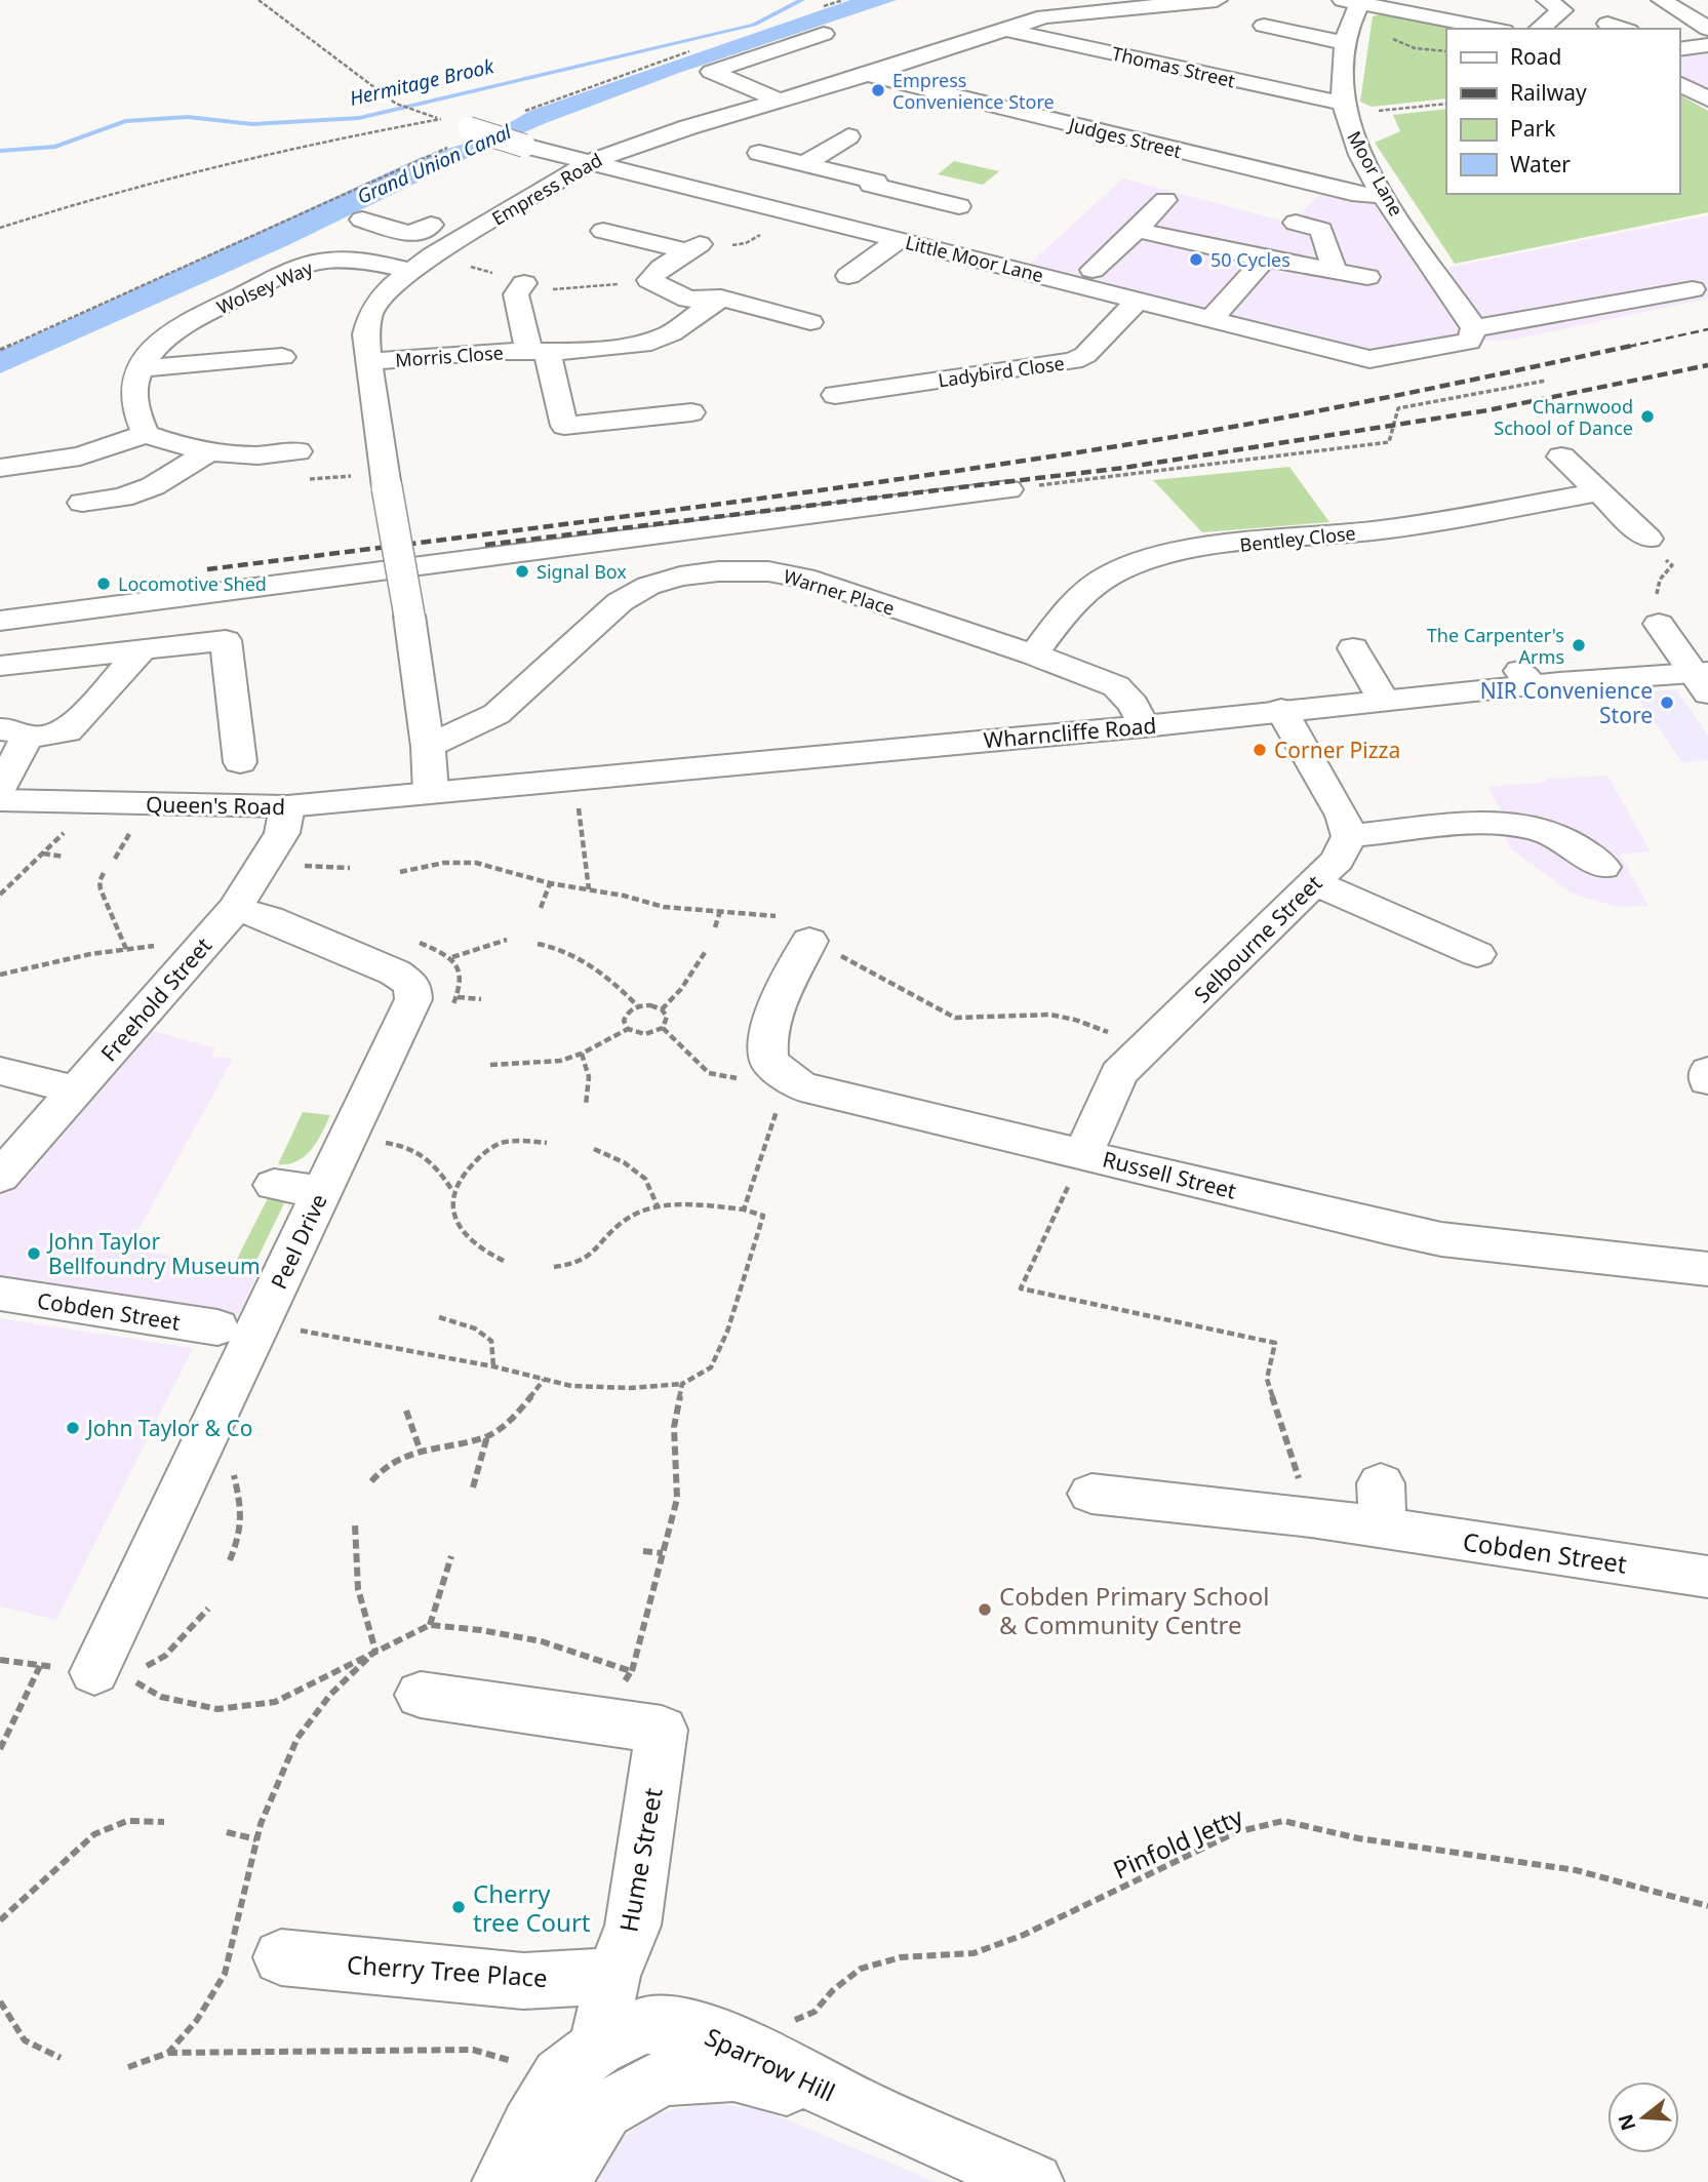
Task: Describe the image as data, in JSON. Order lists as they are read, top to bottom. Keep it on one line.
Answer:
{"streets":{"street":["Thomas Street","Judges Street","Moor Lane","Empress Road","Little Moor Lane","Wolsey Way","Morris Close","Ladybird Close","Bentley Close","Warner Place","Wharncliffe Road","Queen's Road","Selbourne Street","Freehold Street","Russell Street","Peel Drive","Cobden Street","Hume Street","Cherry Tree Place","Sparrow Hill"],"path":["Pinfold Jetty"]},"crossings":[["Thomas Street","Moor Lane"],["Judges Street","Moor Lane"],["Judges Street","Empress Road"],["Moor Lane","Little Moor Lane"],["Empress Road","Little Moor Lane"],["Empress Road","Wolsey Way"],["Empress Road","Morris Close"],["Empress Road","Warner Place"],["Empress Road","Wharncliffe Road"],["Empress Road","Queen's Road"],["Little Moor Lane","Ladybird Close"],["Bentley Close","Warner Place"],["Warner Place","Wharncliffe Road"],["Wharncliffe Road","Queen's Road"],["Queen's Road","Freehold Street"],["Selbourne Street","Russell Street"],["Freehold Street","Peel Drive"],["Pinfold Jetty","Sparrow Hill"],["Hume Street","Cherry Tree Place"],["Hume Street","Sparrow Hill"]],"water":["Hermitage Brook","Grand Union Canal"],"places":["Empress Convenience Store","50 Cycles","Charnwood School of Dance","Signal Box","Locomotive Shed","The Carpenter's Arms","NIR Convenience Store","Corner Pizza","John Taylor Bellfoundry Museum","John Taylor & Co","Cobden Primary School & Community Centre","Cherry tree Court"],"legend":["Road","Railway","Park","Water"],"north":"left"}
